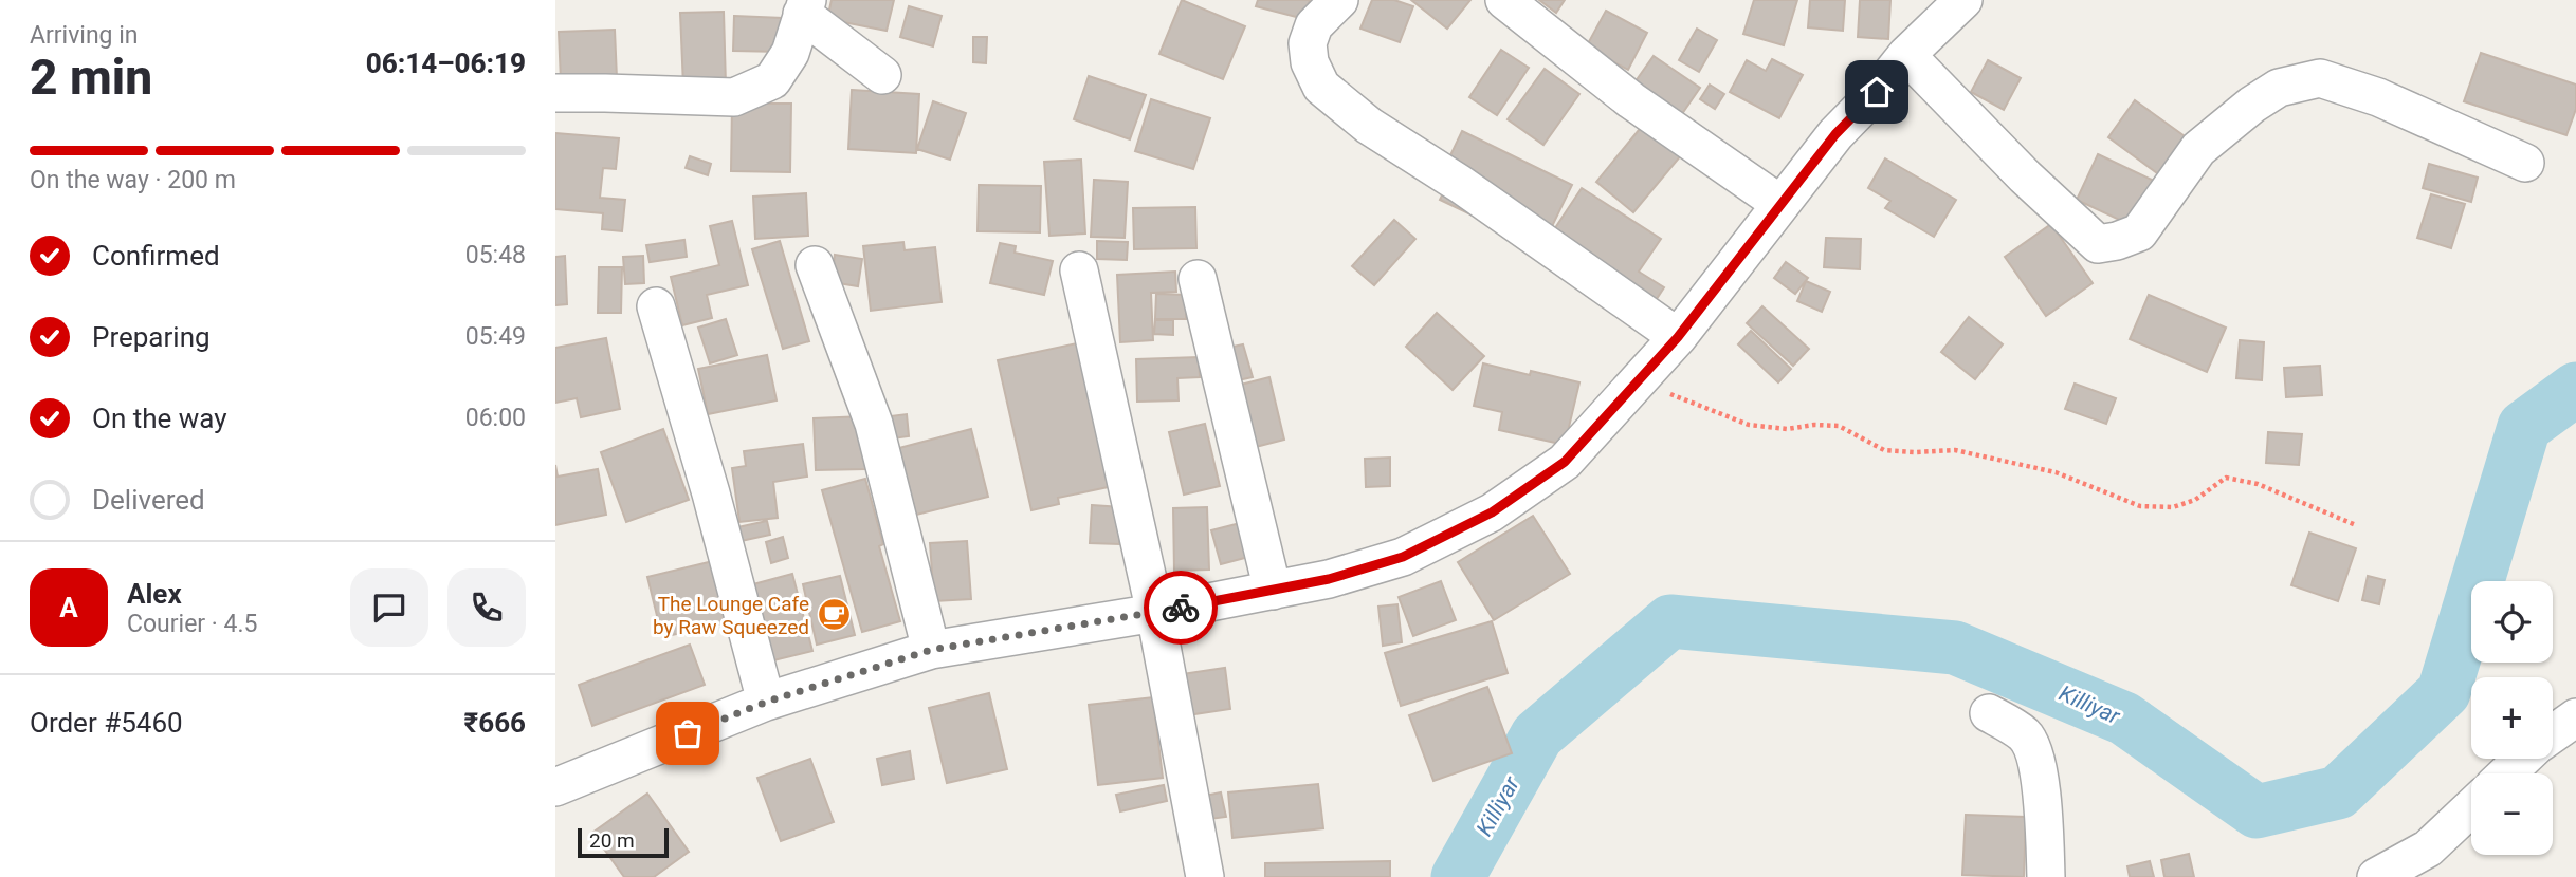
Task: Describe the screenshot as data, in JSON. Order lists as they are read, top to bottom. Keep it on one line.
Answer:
{"water":["Killiyar"],"places":{"cafe":["The Lounge Cafe by Raw Squeezed"]},"scale_bar":"20 m","page":{"heading":["2 min","Arriving in","06:14–06:19"],"panel":["Alex","Courier · 4.5","Order #5460","₹666"],"bar":"On the way · 200 m","list":[["Confirmed","05:48"],["Preparing","05:49"],["On the way","06:00"],"Delivered"],"round":"A","map_buttons":["+","−"],"scale":"20 m"}}
